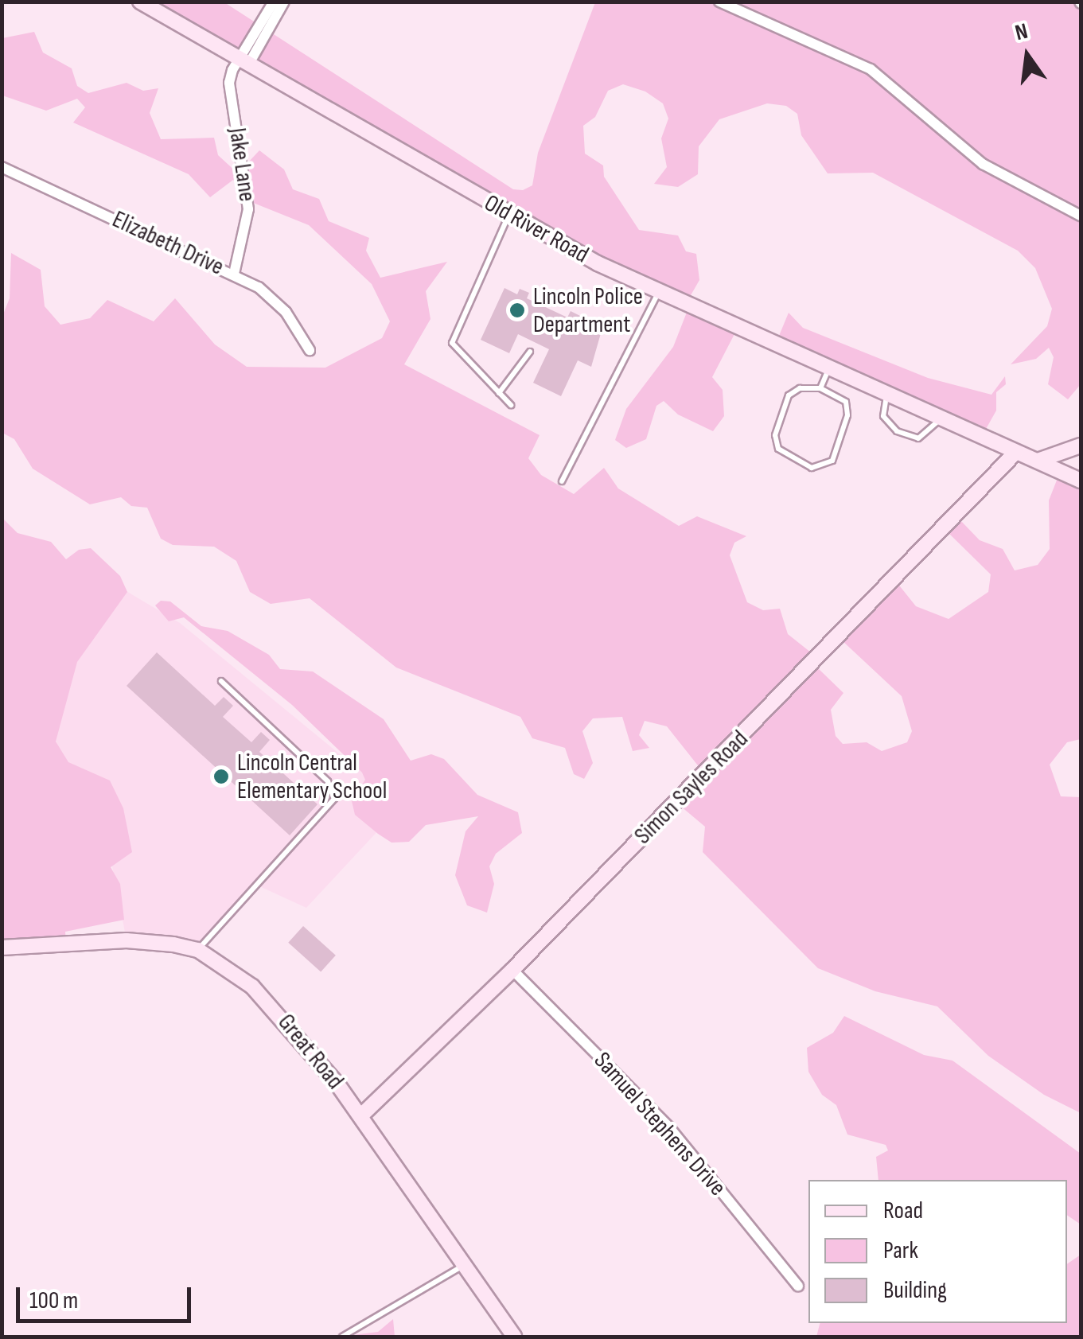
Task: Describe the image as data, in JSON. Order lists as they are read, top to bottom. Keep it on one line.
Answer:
{"streets":{"street":["Jake Lane","Old River Road","Elizabeth Drive","Simon Sayles Road","Great Road","Samuel Stephens Drive"]},"crossings":[["Jake Lane","Old River Road"],["Jake Lane","Elizabeth Drive"],["Old River Road","Simon Sayles Road"],["Simon Sayles Road","Great Road"],["Simon Sayles Road","Samuel Stephens Drive"]],"places":["Lincoln Police Department","Lincoln Central Elementary School"],"legend":["Road","Park","Building"],"scale_bar":"100 m","north":"top"}
